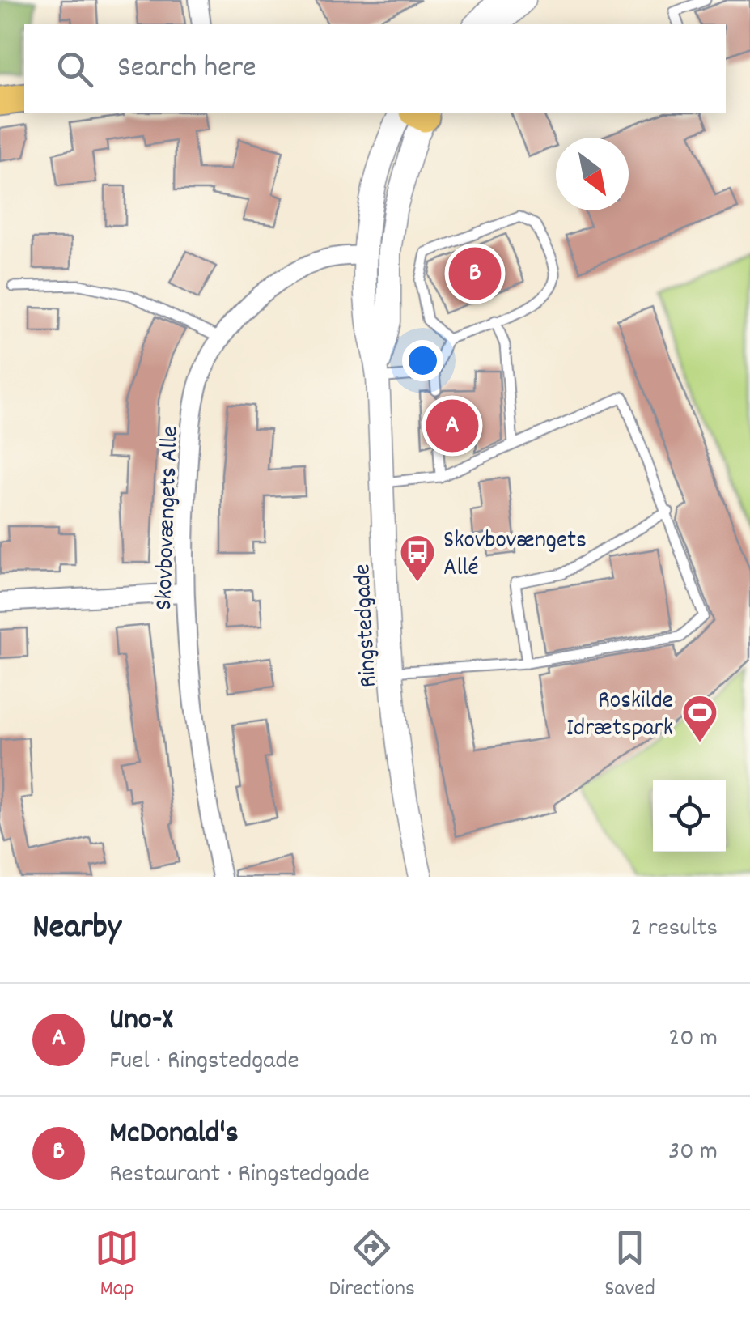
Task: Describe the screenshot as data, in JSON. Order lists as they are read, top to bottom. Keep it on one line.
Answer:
{"streets":{"street":["Skovbovængets Alle","Ringstedgade"]},"crossings":[["Skovbovængets Alle","Ringstedgade"]],"places":{"bus stop":["Skovbovængets Allé"],"sports":["Roskilde Idrætspark"]},"north":"bottom right","page":{"search":"Search here","pins":["B","A"],"heading":["Nearby","2 results"],"list":[{"mark":"A","name":"Uno-X","note":"Fuel · Ringstedgade","value":"20 m"},{"mark":"B","name":"McDonald's","note":"Restaurant · Ringstedgade","value":"30 m"}],"nav":["Map","Directions","Saved"]}}
